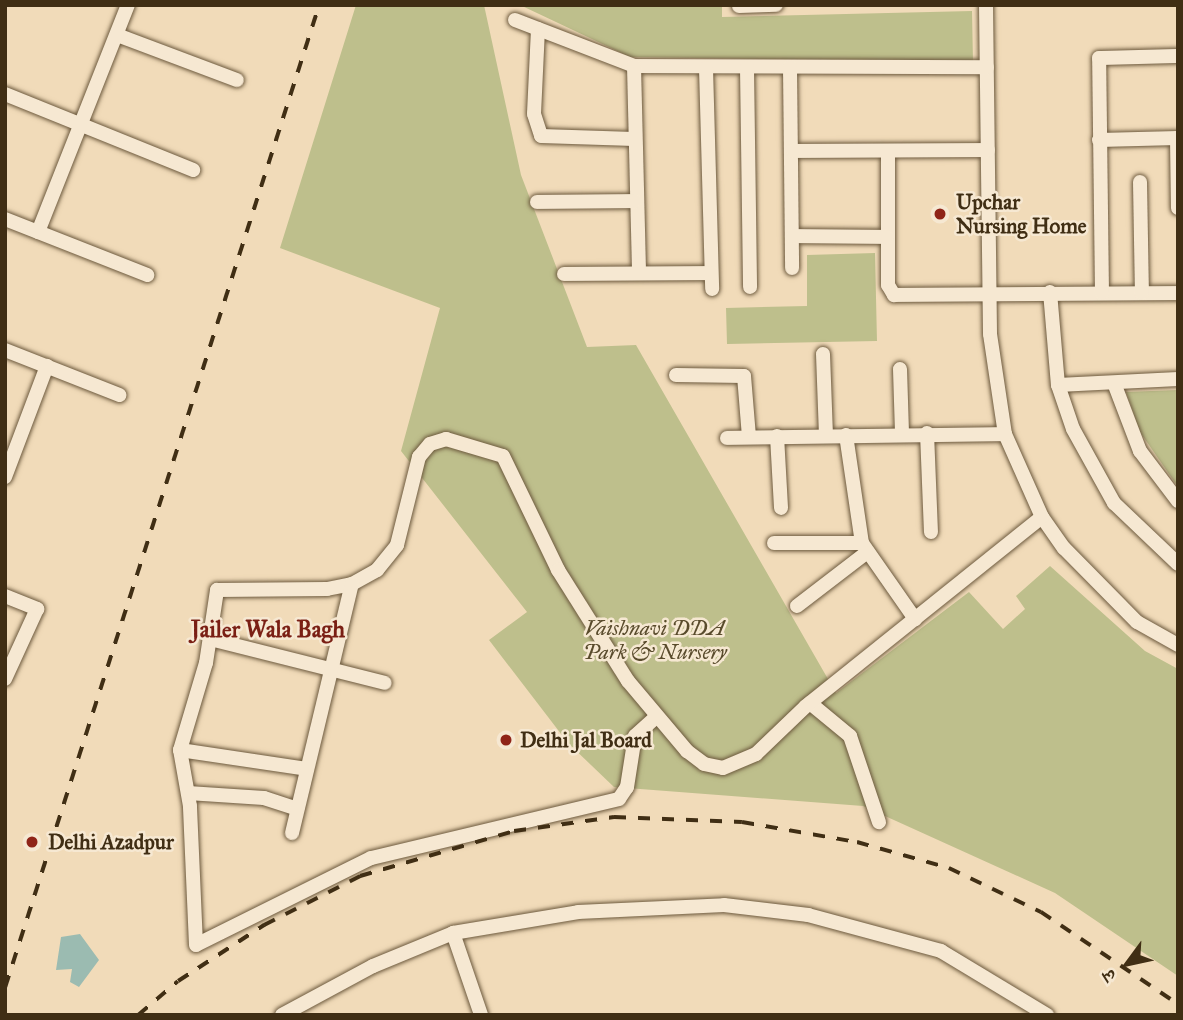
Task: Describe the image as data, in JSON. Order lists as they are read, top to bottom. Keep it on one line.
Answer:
{"districts":["Jailer Wala Bagh"],"parks":["Vaishnavi DDA Park & Nursery"],"places":["Upchar Nursing Home","Delhi Jal Board","Delhi Azadpur"],"north":"bottom left"}
